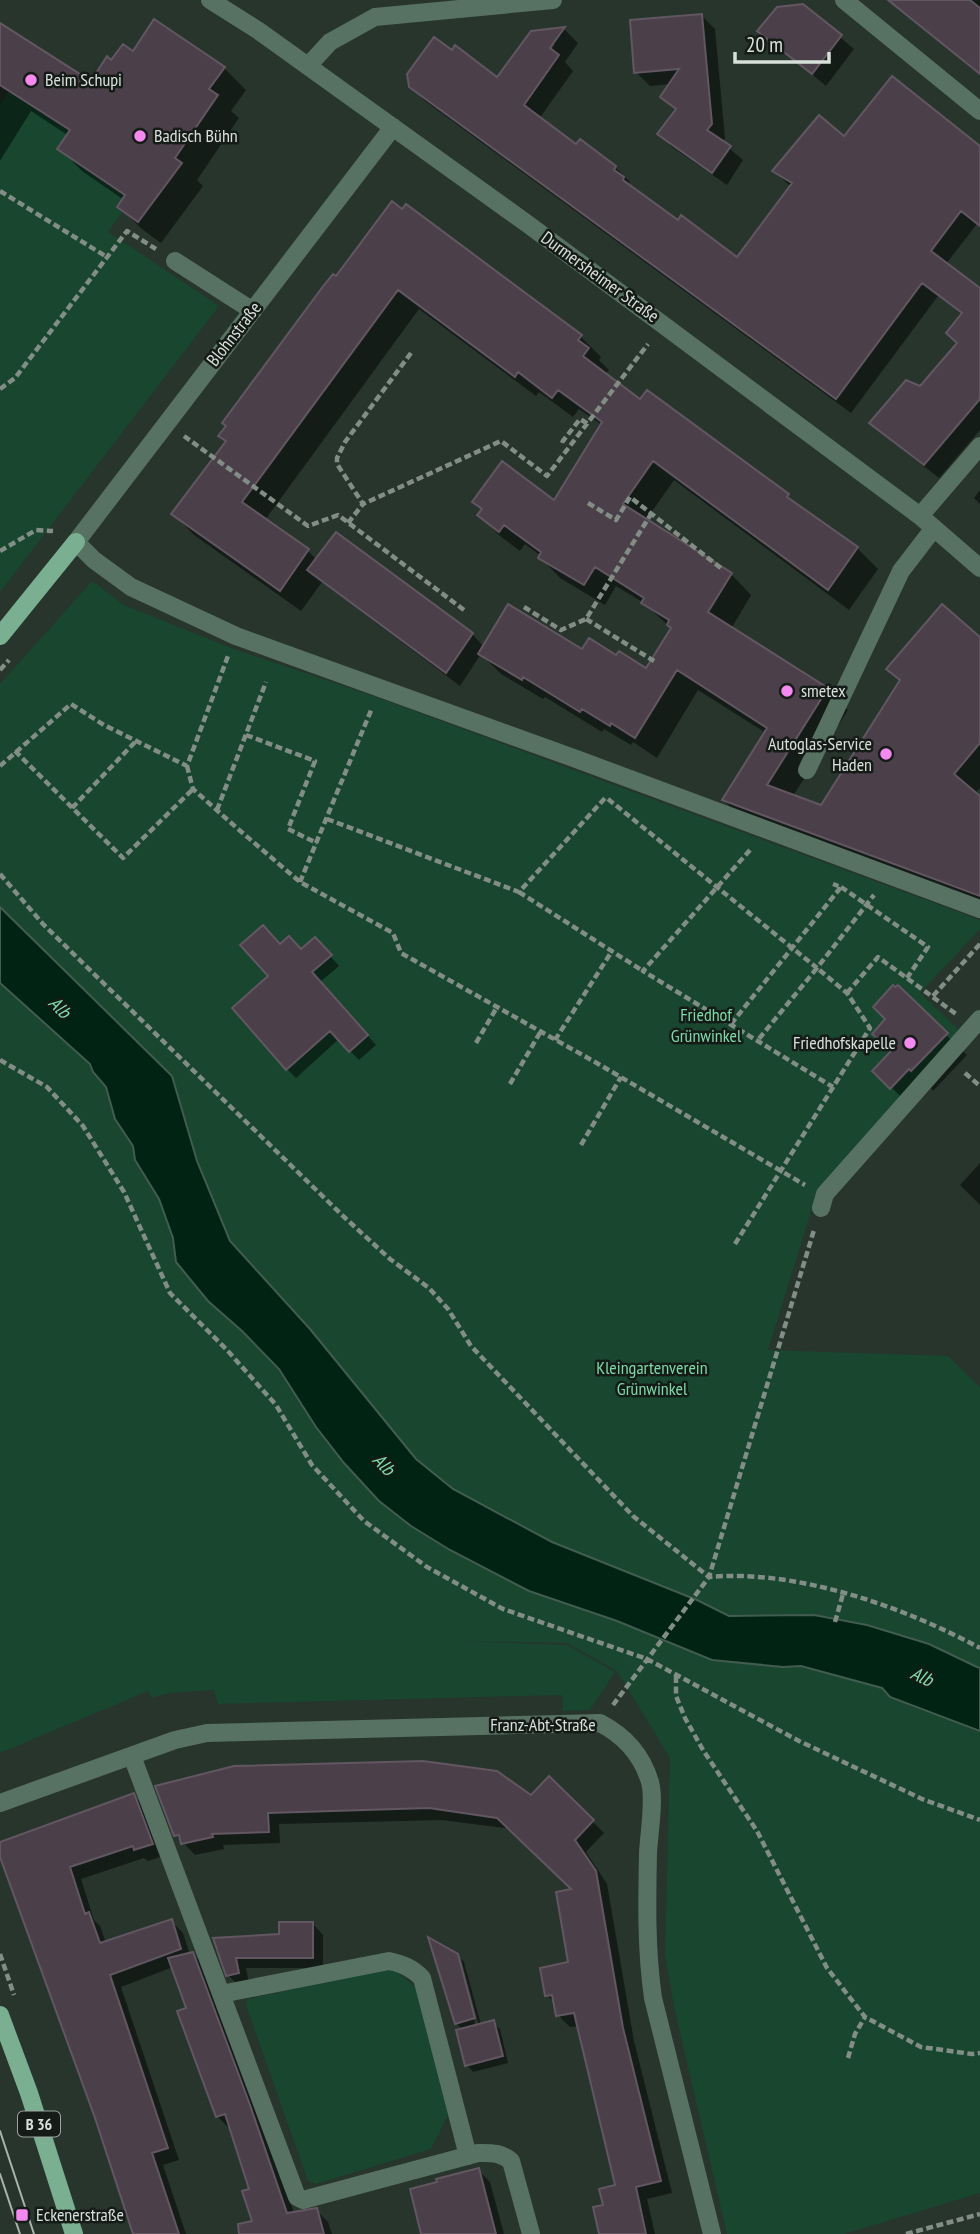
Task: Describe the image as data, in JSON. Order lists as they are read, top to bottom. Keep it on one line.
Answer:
{"streets":{"main road":["B 36"],"street":["Durmersheimer Straße","Blohnstraße","Franz-Abt-Straße"]},"crossings":[["Durmersheimer Straße","Blohnstraße"]],"water":["Alb"],"parks":["Friedhof Grünwinkel","Kleingartenverein Grünwinkel"],"places":{"other":["Beim Schupi","Badisch Bühn","smetex","Autoglas-Service Haden","Friedhofskapelle"],"transit":["Eckenerstraße"]},"scale_bar":"20 m"}
